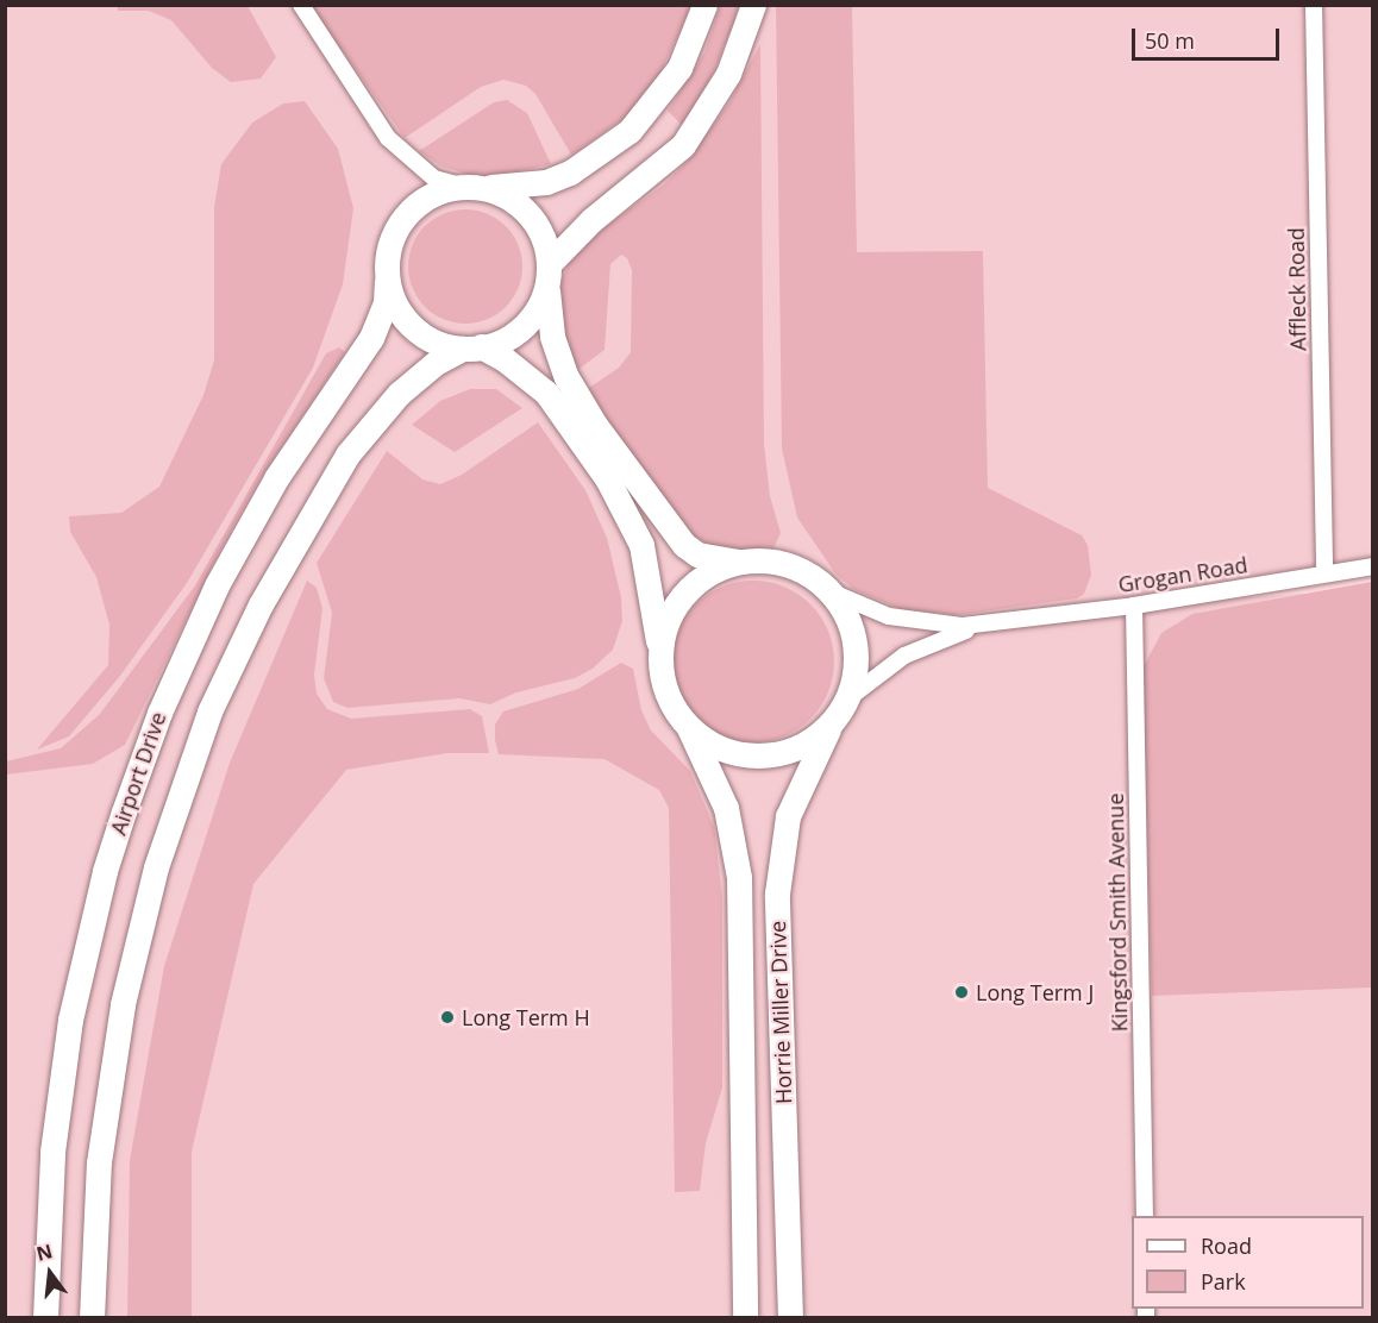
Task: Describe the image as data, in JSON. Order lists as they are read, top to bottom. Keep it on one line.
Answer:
{"streets":{"main road":["Airport Drive","Horrie Miller Drive"],"street":["Affleck Road","Grogan Road","Kingsford Smith Avenue"]},"crossings":[["Affleck Road","Grogan Road"],["Grogan Road","Kingsford Smith Avenue"],["Grogan Road","Horrie Miller Drive"]],"places":["Long Term J","Long Term H"],"legend":["Road","Park"],"scale_bar":"50 m","north":"top"}
